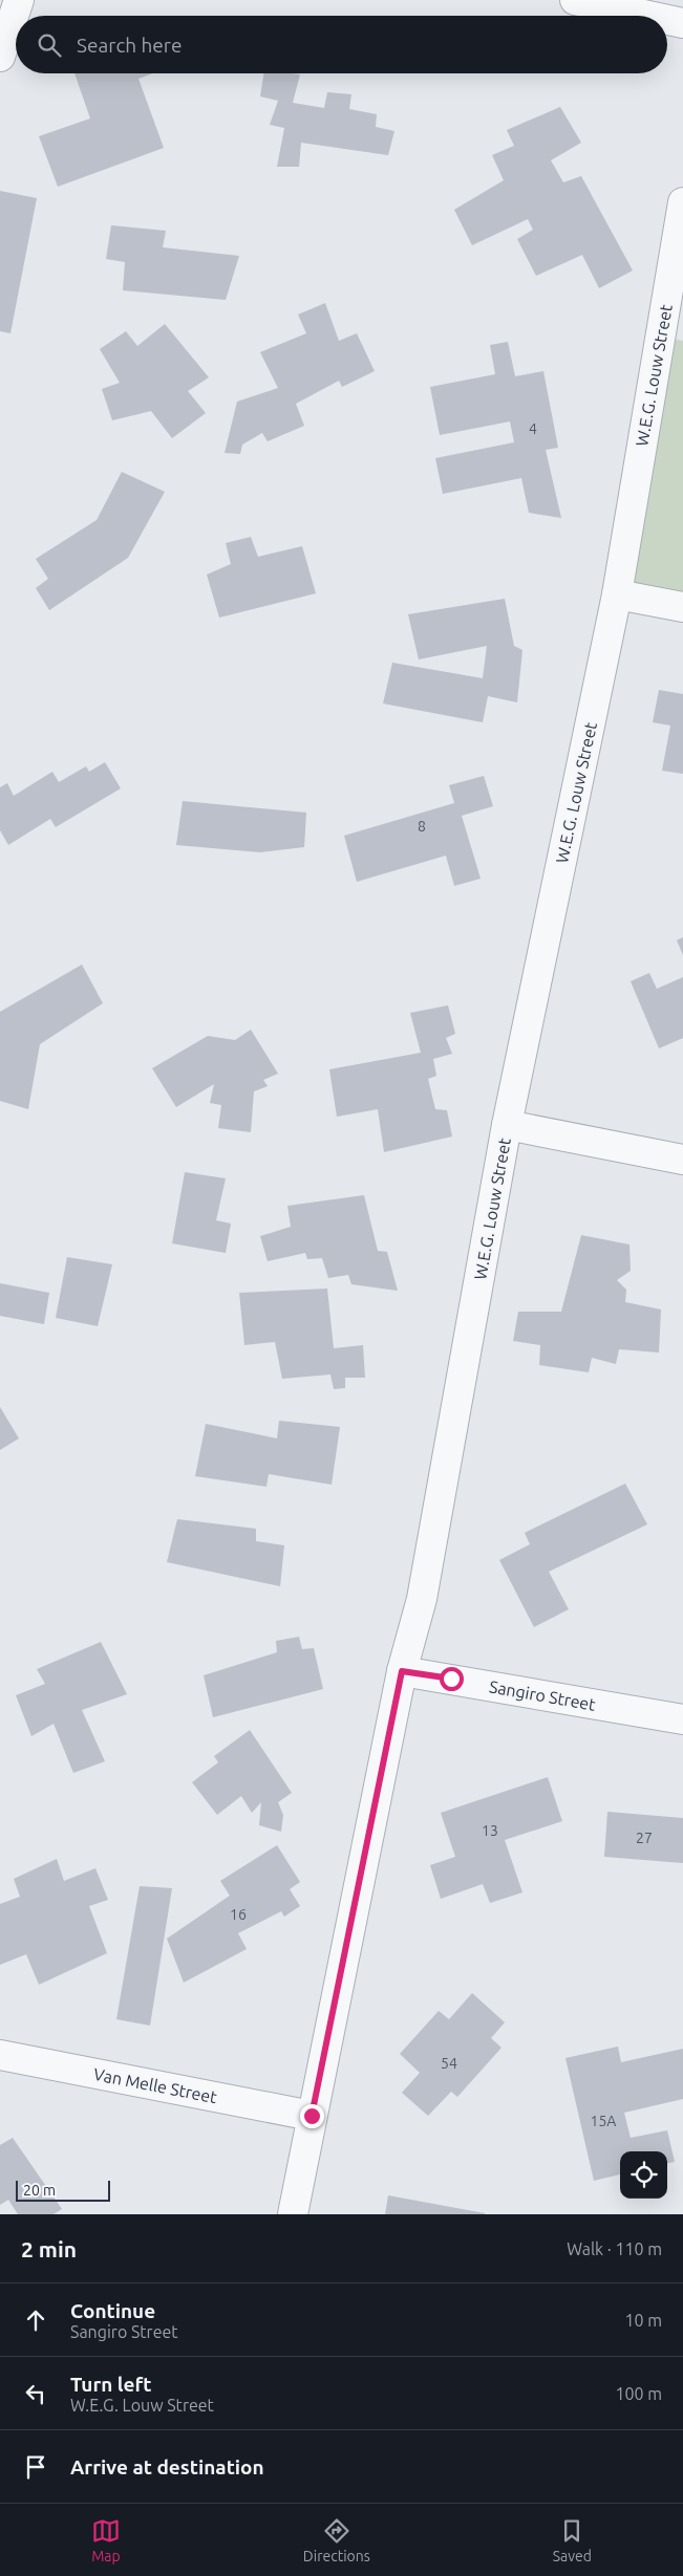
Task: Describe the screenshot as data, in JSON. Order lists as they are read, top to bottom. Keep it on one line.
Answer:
{"streets":{"street":["W.E.G. Louw Street","Sangiro Street","Van Melle Street"]},"crossings":[["W.E.G. Louw Street","Sangiro Street"],["W.E.G. Louw Street","Van Melle Street"]],"house_numbers":["4","8","13","27","16","54","15A"],"scale_bar":"20 m","page":{"search":"Search here","scale":"20 m","heading":["2 min","Walk · 110 m"],"list":[["Continue","Sangiro Street","10 m"],["Turn left","W.E.G. Louw Street","100 m"],"Arrive at destination"],"nav":["Map","Directions","Saved"]}}
